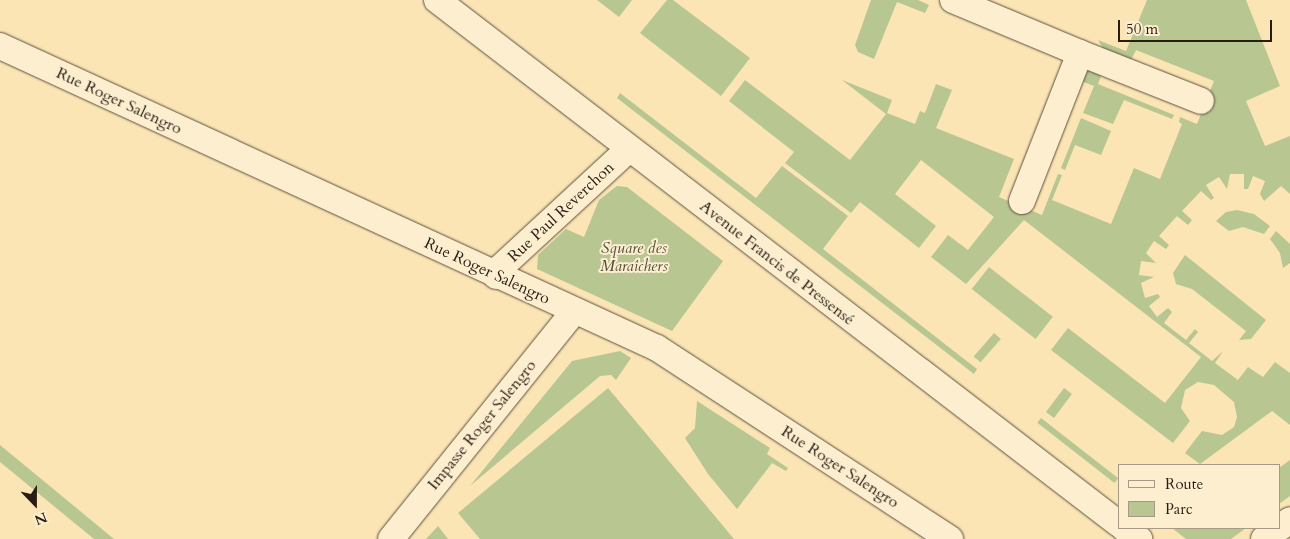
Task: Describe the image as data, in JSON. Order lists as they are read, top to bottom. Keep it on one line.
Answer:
{"streets":{"street":["Rue Roger Salengro","Rue Paul Reverchon","Avenue Francis de Pressensé","Impasse Roger Salengro"]},"crossings":[["Rue Roger Salengro","Rue Paul Reverchon"],["Rue Roger Salengro","Impasse Roger Salengro"],["Rue Paul Reverchon","Avenue Francis de Pressensé"]],"parks":["Square des Maraîchers"],"legend":["Route","Parc"],"scale_bar":"50 m","north":"bottom"}
